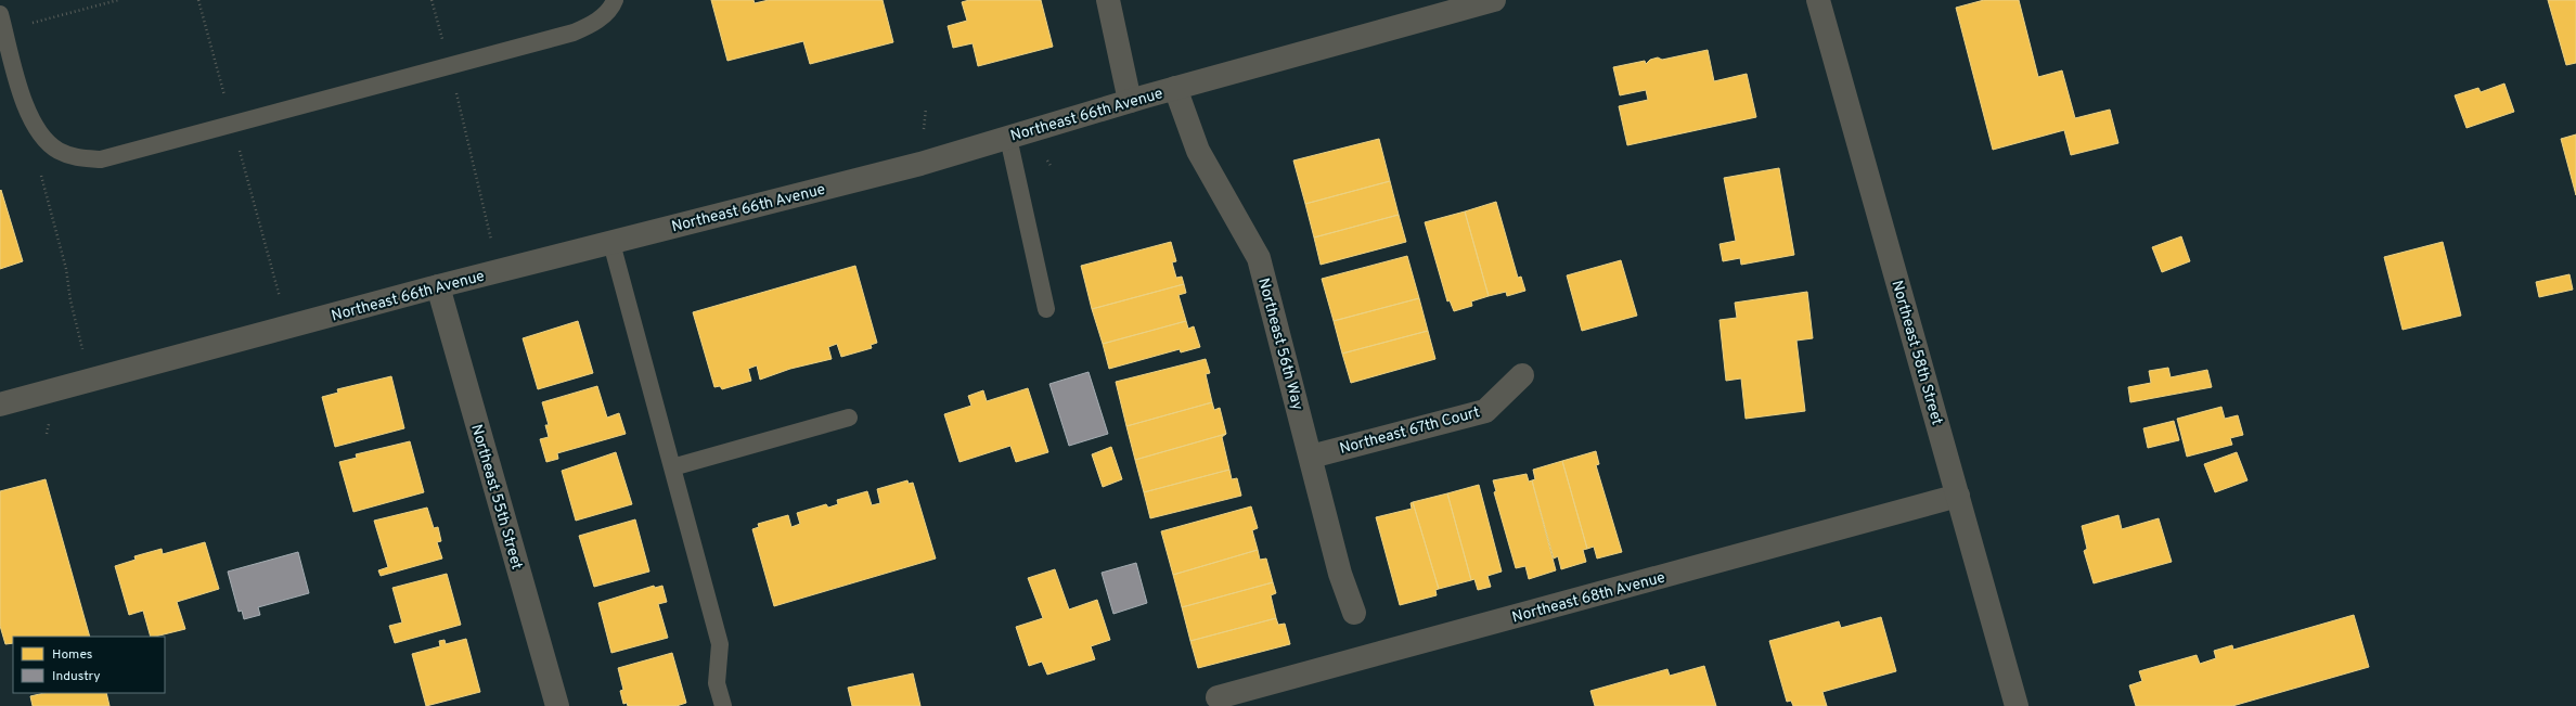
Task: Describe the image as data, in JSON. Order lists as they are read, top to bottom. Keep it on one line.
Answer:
{"streets":{"street":["Northeast 66th Avenue","Northeast 56th Way","Northeast 58th Street","Northeast 67th Court","Northeast 55th Street","Northeast 68th Avenue"]},"crossings":[["Northeast 66th Avenue","Northeast 56th Way"],["Northeast 66th Avenue","Northeast 55th Street"],["Northeast 56th Way","Northeast 67th Court"],["Northeast 58th Street","Northeast 68th Avenue"]],"legend":["Homes","Industry"]}
